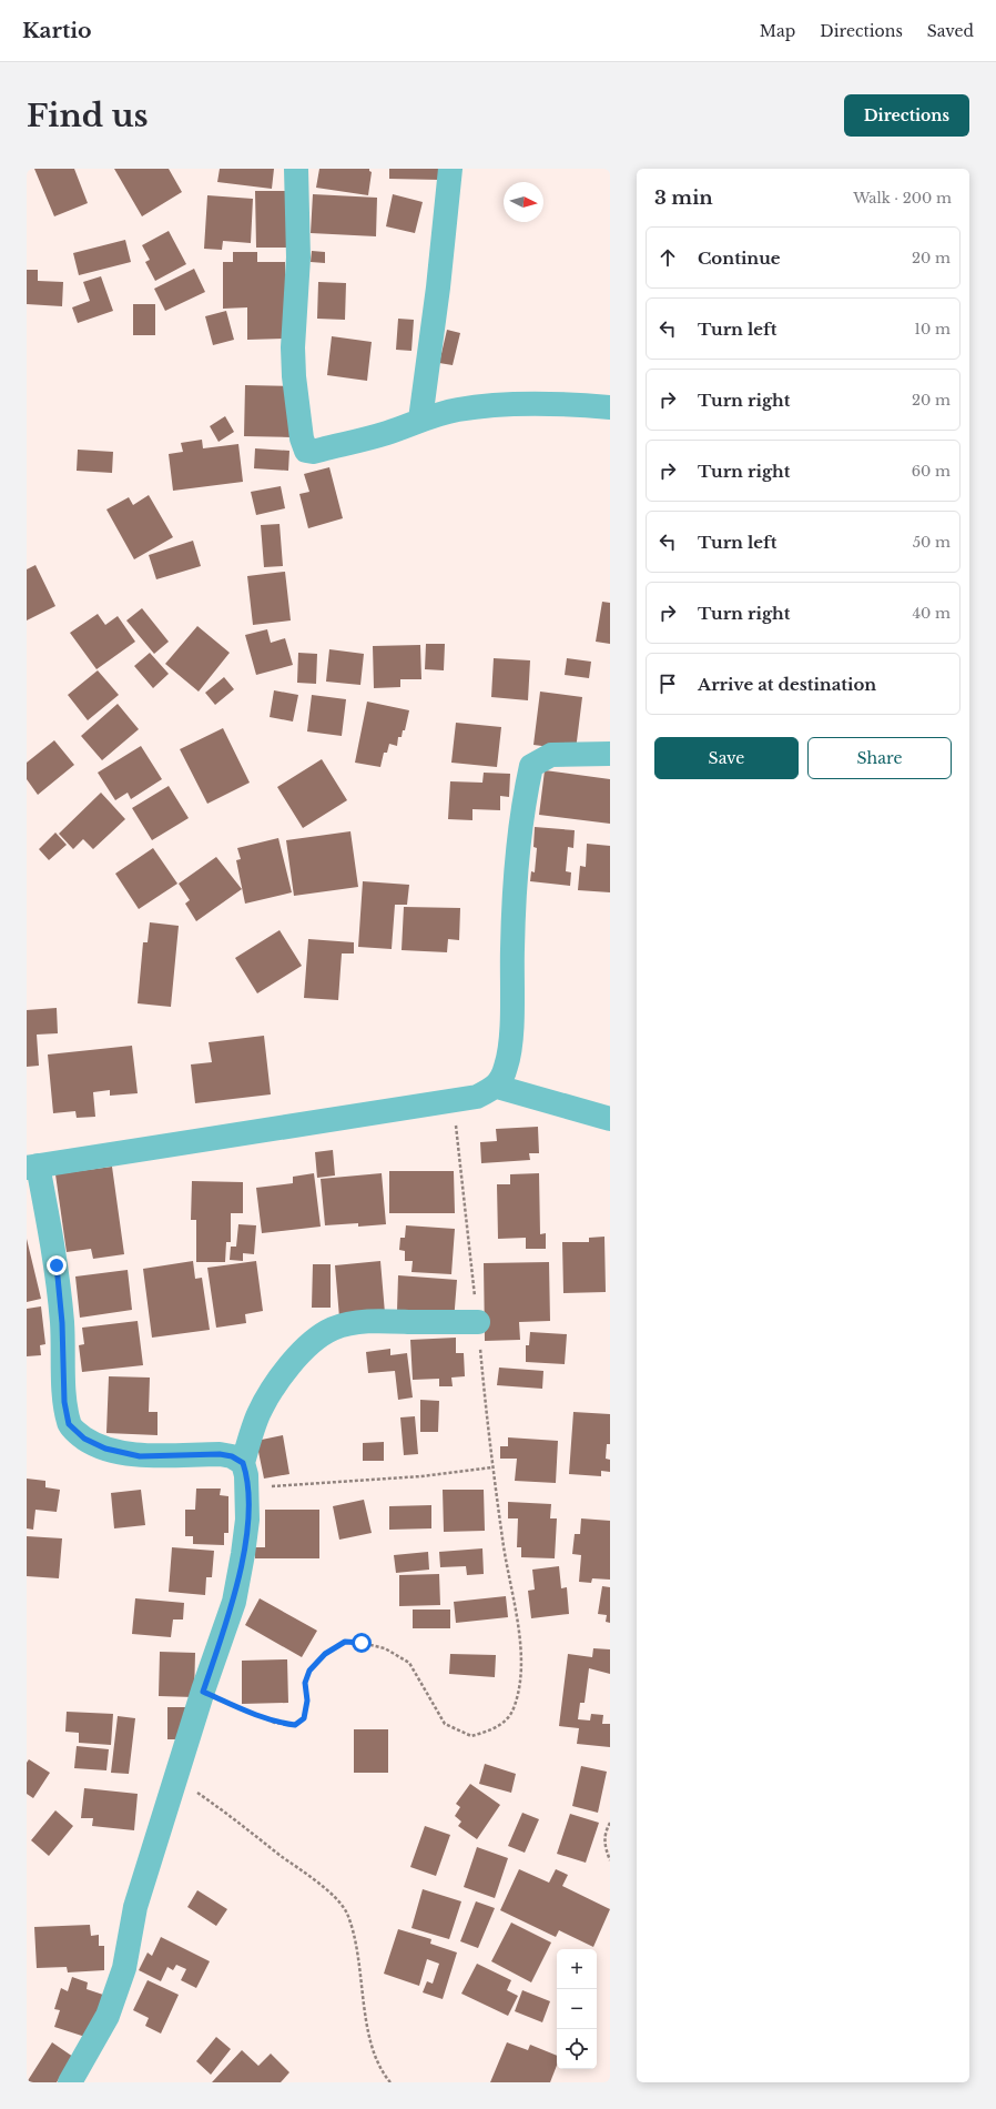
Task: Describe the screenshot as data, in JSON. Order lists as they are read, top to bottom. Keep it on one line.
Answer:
{"north":"right","page":{"header":"Kartio","nav":["Map","Directions","Saved"],"buttons":["Directions",["Save","Share"]],"title":"Find us","heading":["3 min","Walk · 200 m"],"list":[["Continue","20 m"],["Turn left","10 m"],["Turn right","20 m"],["Turn right","60 m"],["Turn left","50 m"],["Turn right","40 m"],"Arrive at destination"],"map_buttons":["+","−"]}}
